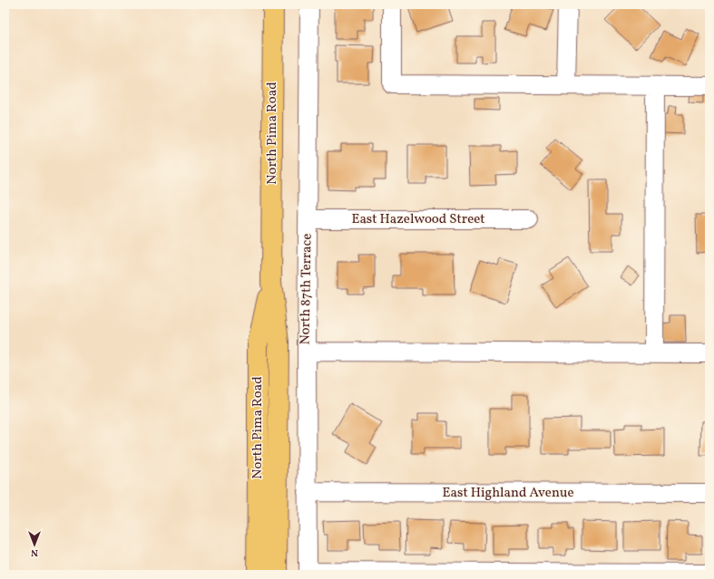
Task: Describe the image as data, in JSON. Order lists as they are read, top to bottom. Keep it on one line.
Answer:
{"streets":{"main road":["North Pima Road"],"street":["East Hazelwood Street","North 87th Terrace","East Highland Avenue"]},"crossings":[["East Hazelwood Street","North 87th Terrace"],["North 87th Terrace","East Highland Avenue"]],"north":"bottom"}
